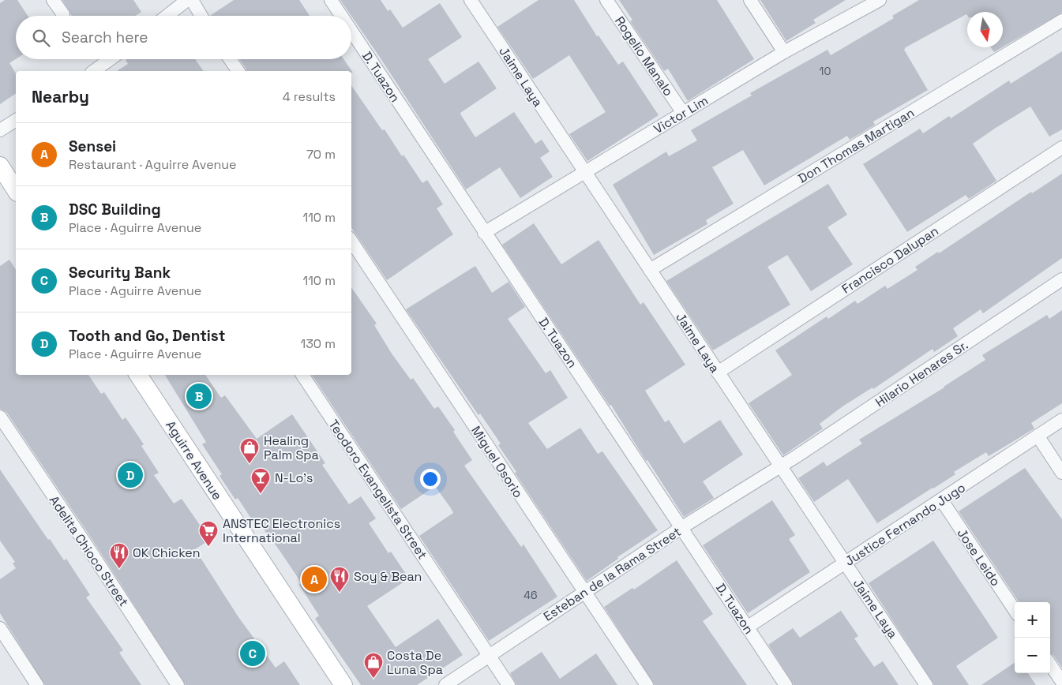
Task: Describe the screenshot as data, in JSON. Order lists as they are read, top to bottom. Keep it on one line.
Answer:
{"streets":{"street":["Rogelio Manalo","D. Tuazon","Jaime Laya","Victor Lim","Don Thomas Martigan","Francisco Dalupan","Hilario Henares Sr.","Aguirre Avenue","Miguel Osorio","Teodoro Evangelista Street","Justice Fernando Jugo","Adelita Chioco Street","Jose Leido","Esteban de la Rama Street"]},"crossings":[["Rogelio Manalo","Victor Lim"],["D. Tuazon","Victor Lim"],["D. Tuazon","Justice Fernando Jugo"],["D. Tuazon","Esteban de la Rama Street"],["Jaime Laya","Victor Lim"],["Jaime Laya","Don Thomas Martigan"],["Jaime Laya","Francisco Dalupan"],["Jaime Laya","Hilario Henares Sr."],["Jaime Laya","Justice Fernando Jugo"],["Jaime Laya","Esteban de la Rama Street"],["Hilario Henares Sr.","Esteban de la Rama Street"],["Miguel Osorio","Esteban de la Rama Street"],["Teodoro Evangelista Street","Esteban de la Rama Street"],["Justice Fernando Jugo","Jose Leido"]],"places":{"shop":["Healing Palm Spa","Costa De Luna Spa"],"bar":["N-Lo's"],"supermarket":["ANSTEC Electronics International"],"restaurant":["OK Chicken","Soy & Bean"]},"house_numbers":["10","46"],"north":"bottom","page":{"search":"Search here","heading":["Nearby","4 results"],"list":[{"mark":"A","name":"Sensei","note":"Restaurant · Aguirre Avenue","value":"70 m"},{"mark":"B","name":"DSC Building","note":"Place · Aguirre Avenue","value":"110 m"},{"mark":"C","name":"Security Bank","note":"Place · Aguirre Avenue","value":"110 m"},{"mark":"D","name":"Tooth and Go, Dentist","note":"Place · Aguirre Avenue","value":"130 m"}],"pins":["B","D","A","C"],"map_buttons":["+","−"]}}
